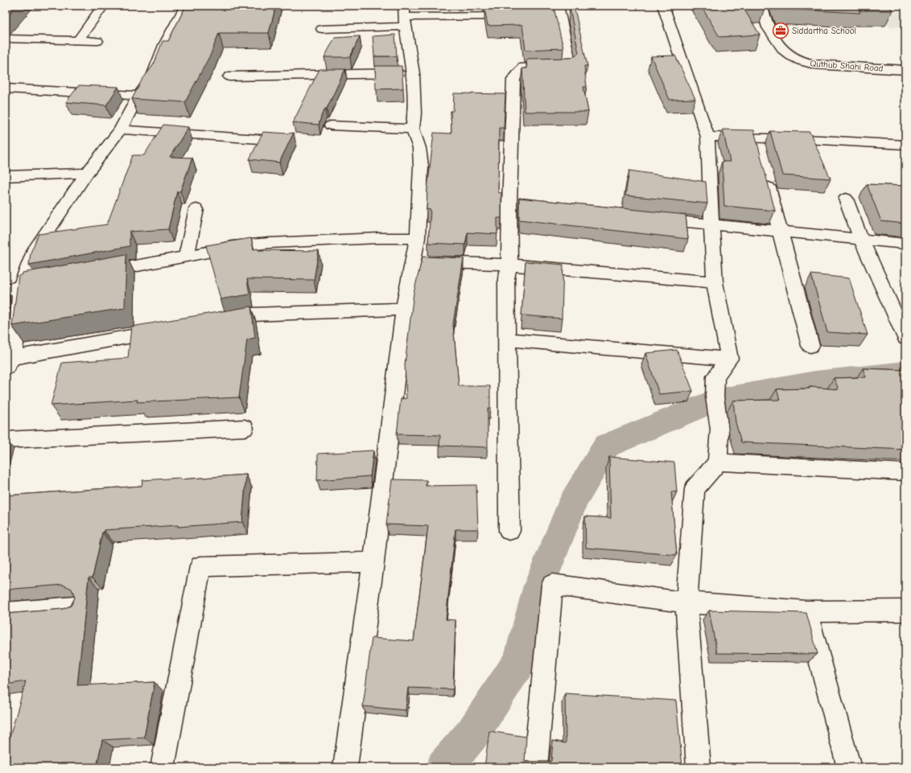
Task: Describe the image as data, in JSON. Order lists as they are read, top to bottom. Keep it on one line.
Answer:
{"streets":{"street":["Quthub Shahi Road"]},"places":{"office":["Siddartha School"]}}
